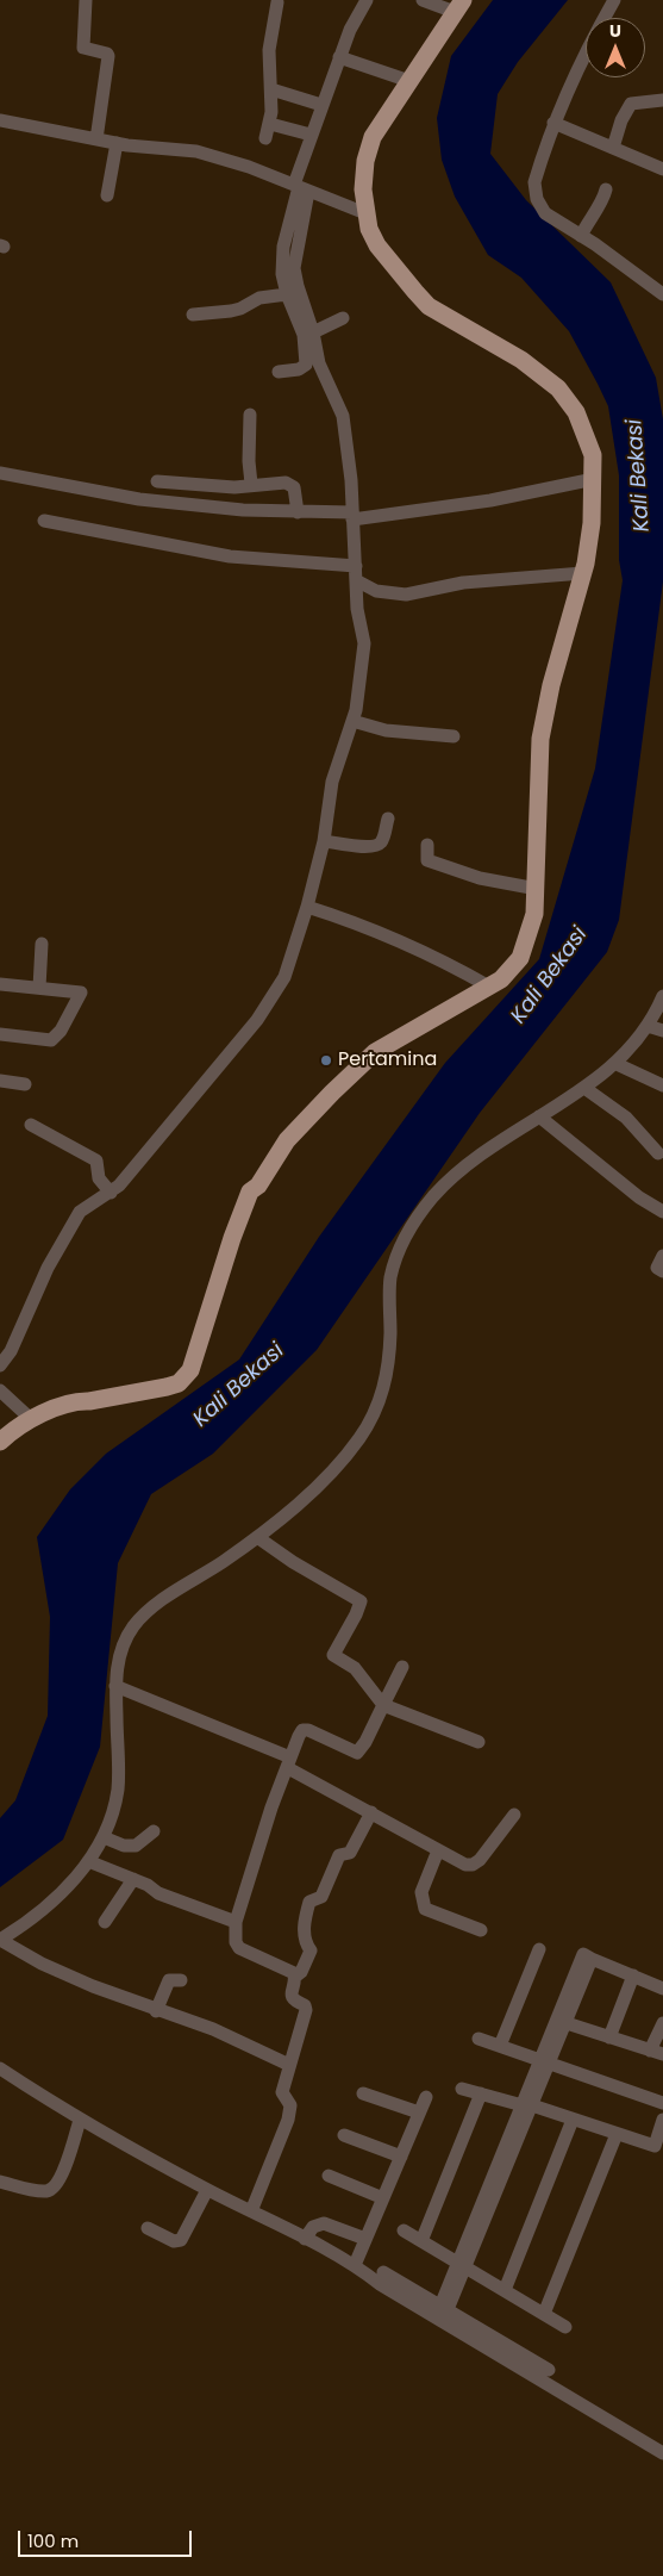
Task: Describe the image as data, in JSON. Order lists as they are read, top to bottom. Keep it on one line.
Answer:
{"water":["Kali Bekasi"],"places":["Pertamina"],"scale_bar":"100 m","north":"top"}
